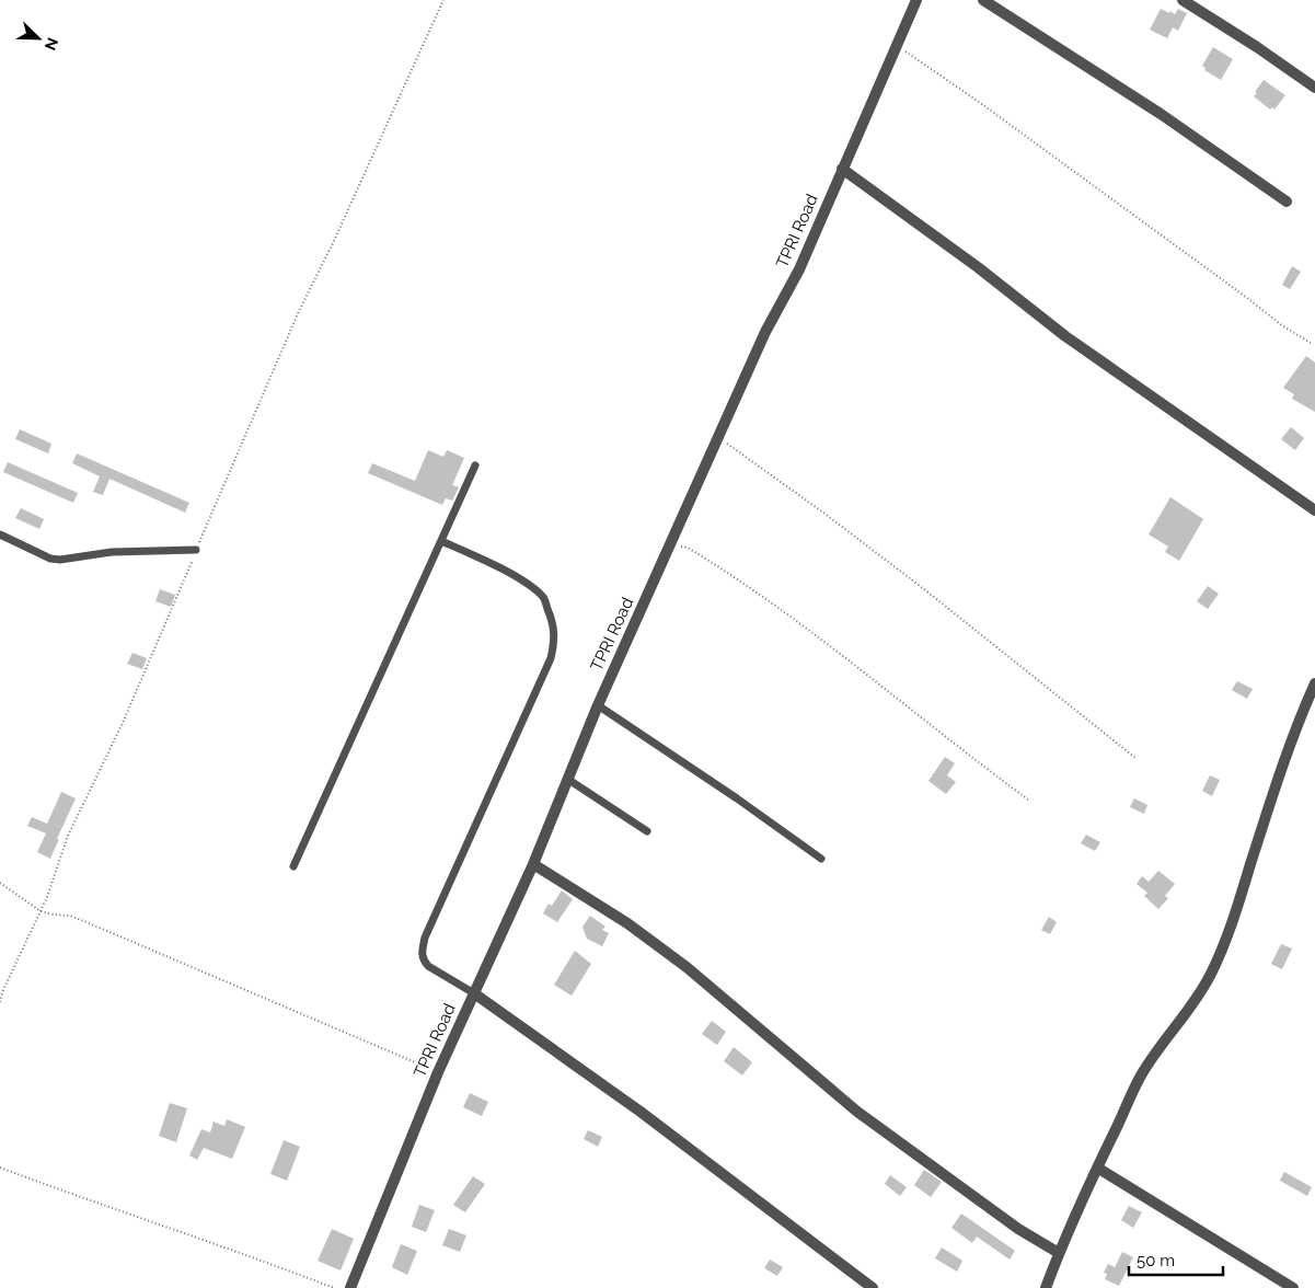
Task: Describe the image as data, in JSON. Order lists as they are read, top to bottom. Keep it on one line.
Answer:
{"streets":{"street":["TPRI Road"]},"scale_bar":"50 m","north":"bottom right"}
